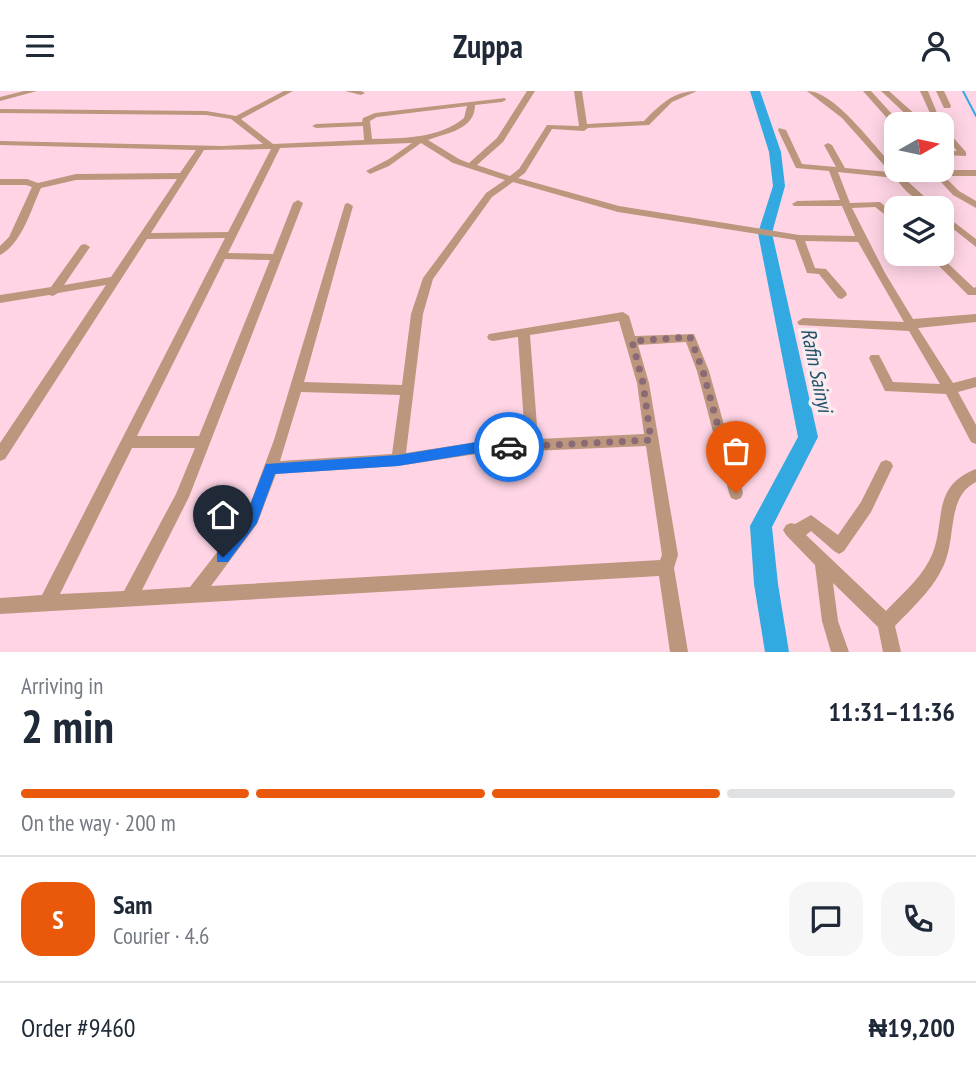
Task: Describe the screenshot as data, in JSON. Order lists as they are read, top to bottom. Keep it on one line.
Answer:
{"water":["Rafin Sainyi"],"north":"right","page":{"header":"Zuppa","heading":["2 min","Arriving in","11:31–11:36"],"panel":["Sam","Courier · 4.6","Order #9460","₦19,200"],"bar":"On the way · 200 m","round":"S"}}
